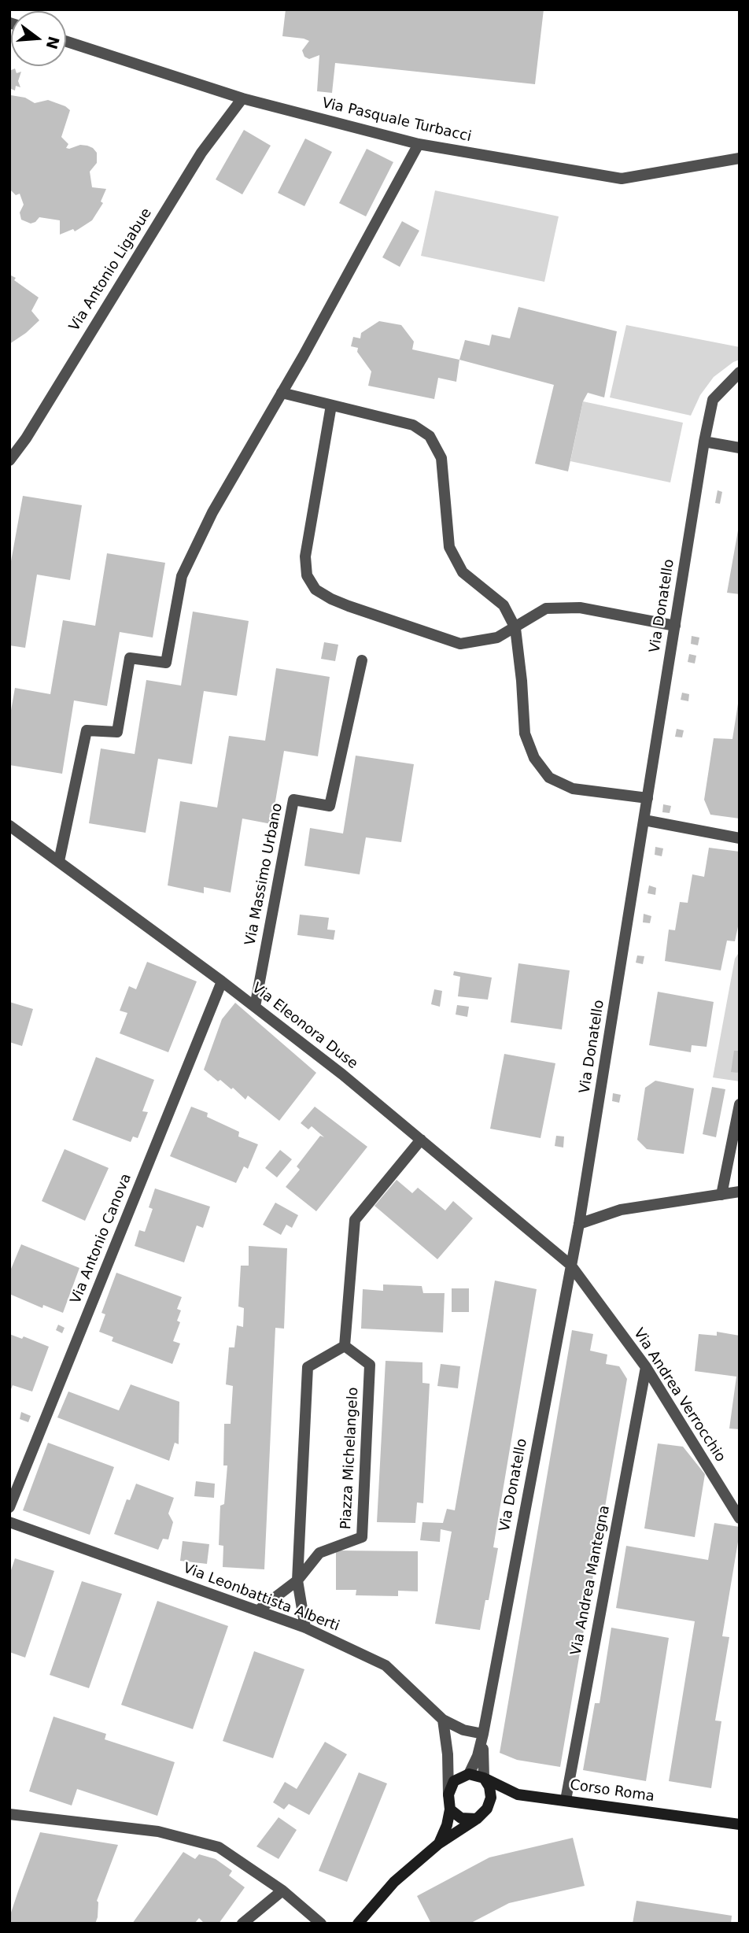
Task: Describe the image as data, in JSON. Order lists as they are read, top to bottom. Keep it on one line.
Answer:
{"streets":{"main road":["Corso Roma"],"street":["Via Pasquale Turbacci","Via Antonio Ligabue","Via Donatello","Via Massimo Urbano","Via Eleonora Duse","Via Antonio Canova","Via Andrea Verrocchio","Piazza Michelangelo","Via Andrea Mantegna","Via Leonbattista Alberti"]},"crossings":[["Via Pasquale Turbacci","Via Antonio Ligabue"],["Via Donatello","Via Eleonora Duse"],["Via Donatello","Via Andrea Verrocchio"],["Via Donatello","Via Leonbattista Alberti"],["Via Massimo Urbano","Via Eleonora Duse"],["Via Eleonora Duse","Via Antonio Canova"],["Via Eleonora Duse","Via Andrea Verrocchio"],["Via Andrea Verrocchio","Via Andrea Mantegna"],["Piazza Michelangelo","Via Leonbattista Alberti"],["Via Andrea Mantegna","Corso Roma"]],"north":"right"}
